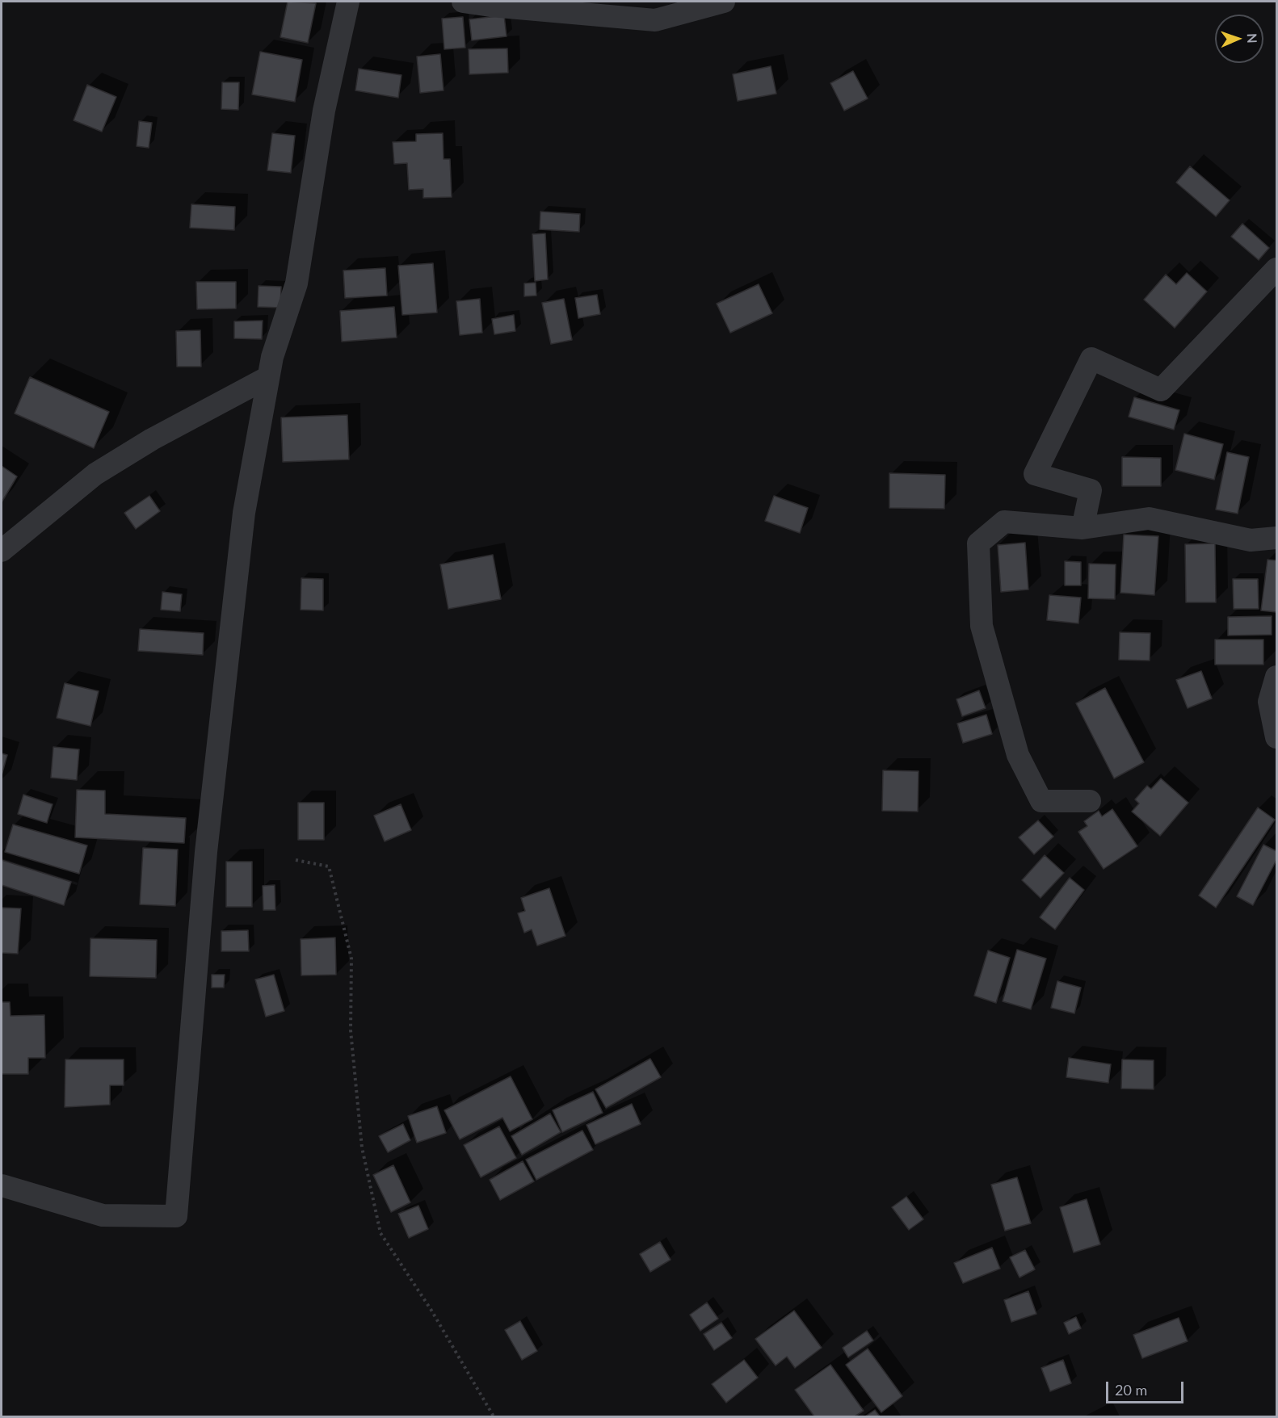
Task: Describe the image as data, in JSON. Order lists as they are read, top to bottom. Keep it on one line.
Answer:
{"scale_bar":"20 m","north":"right"}
